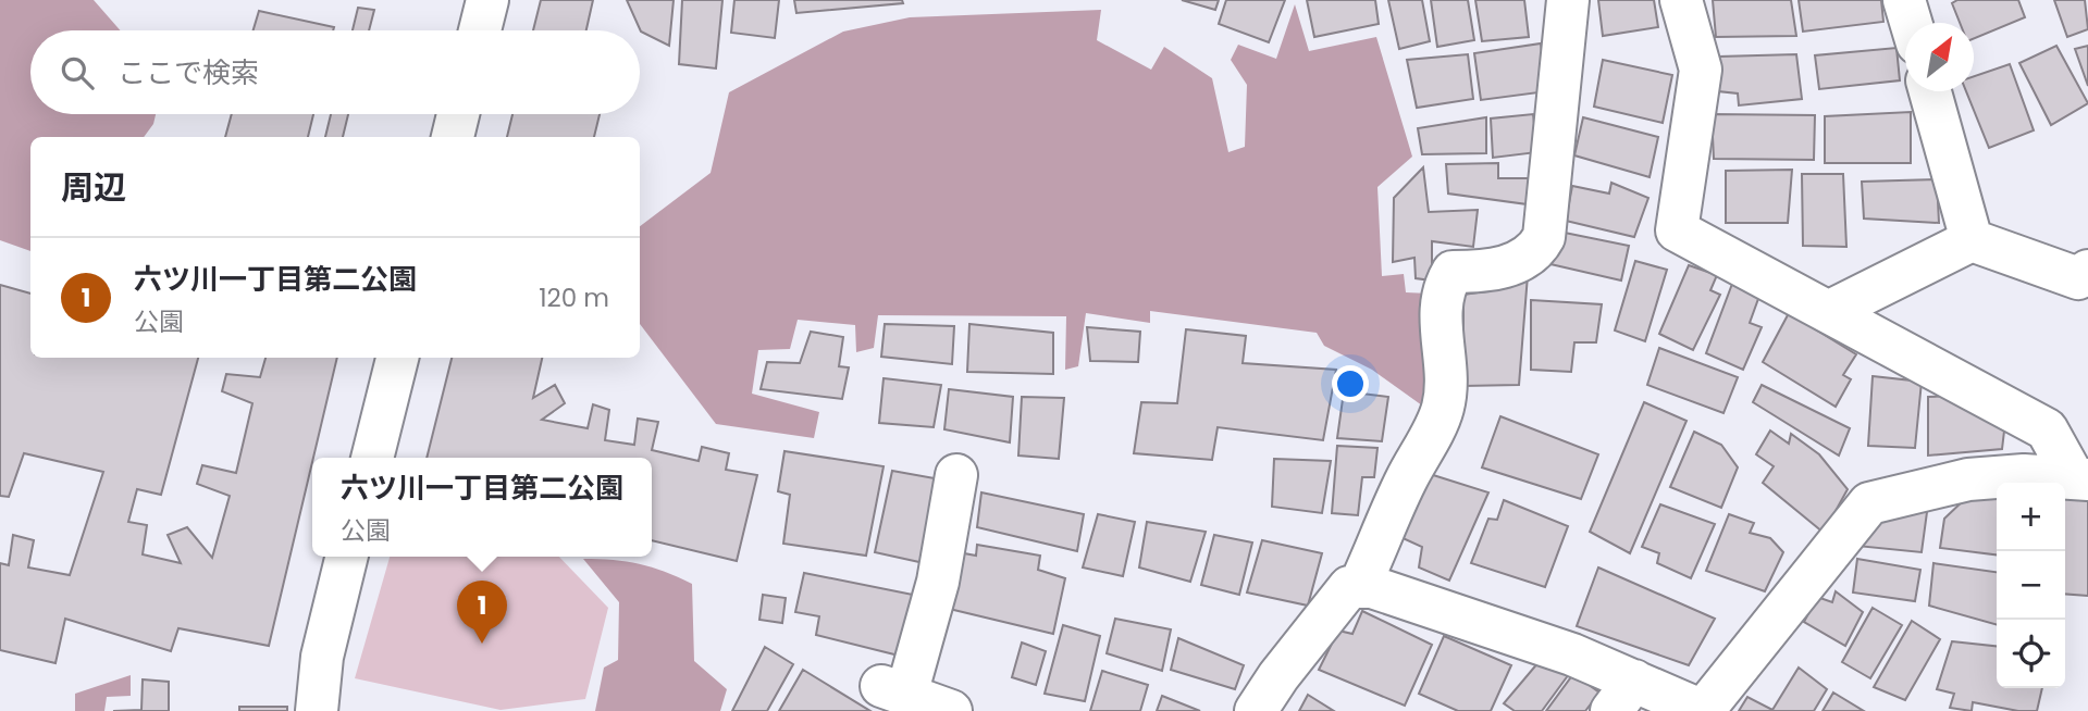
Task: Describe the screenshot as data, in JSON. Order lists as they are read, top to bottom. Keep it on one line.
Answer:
{"north":"top right","page":{"search":"ここで検索","heading":"周辺","list":[{"mark":"1","name":"六ツ川一丁目第二公園","note":"公園","value":"120 m"}],"popup":["六ツ川一丁目第二公園","公園"],"map_buttons":["+","−"],"pins":"1"}}
